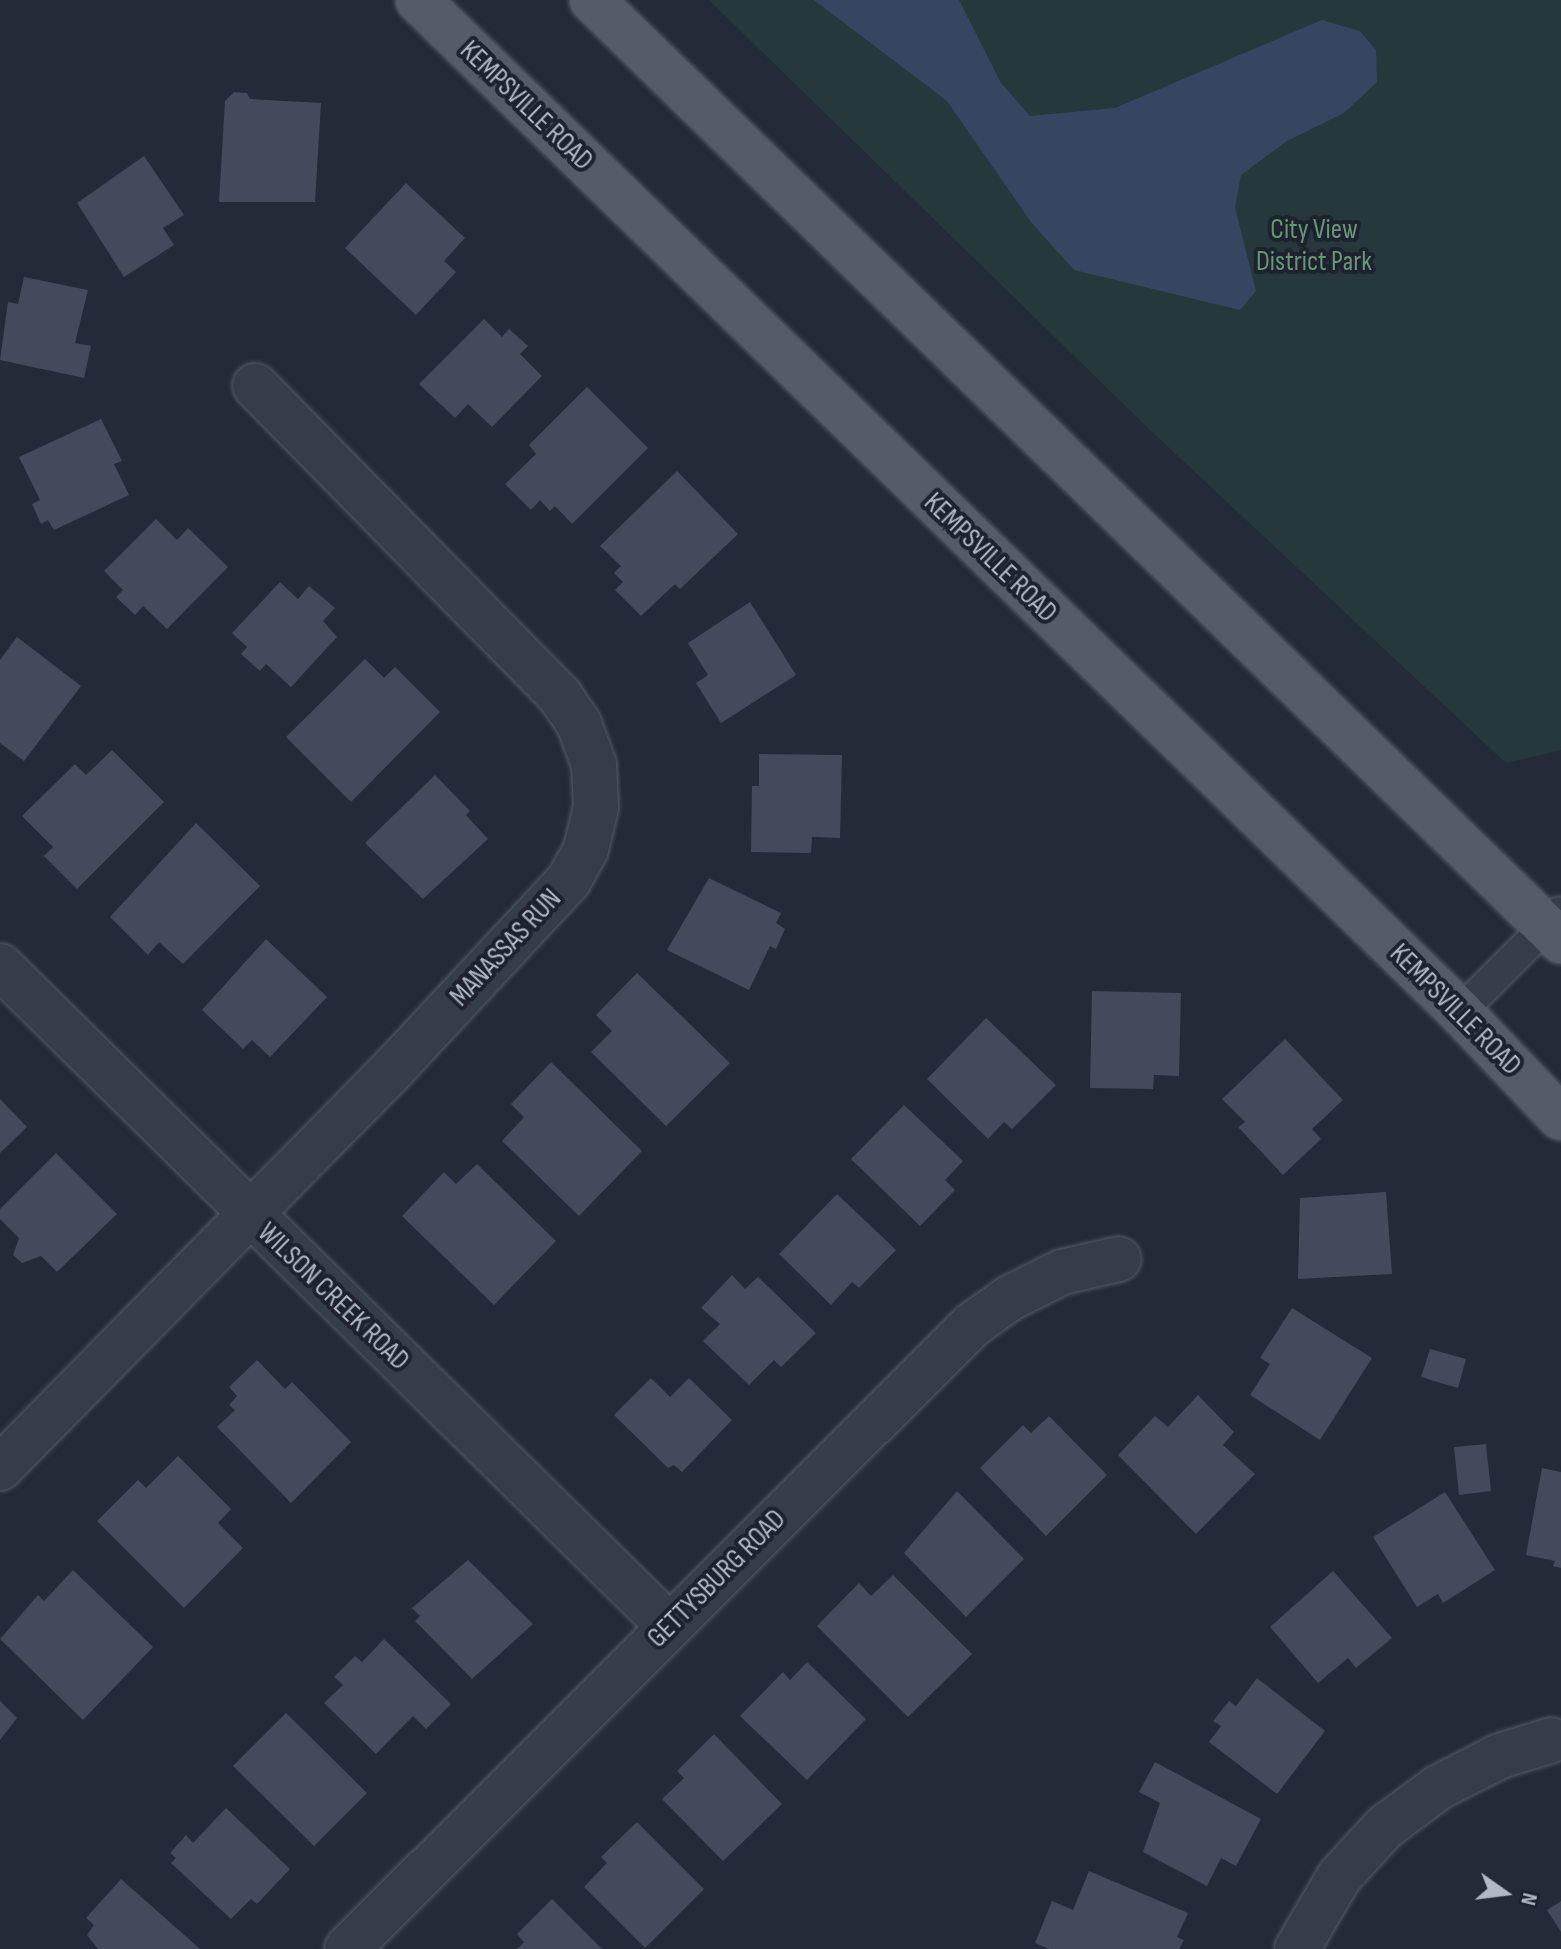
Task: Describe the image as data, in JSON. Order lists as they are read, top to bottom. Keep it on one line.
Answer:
{"streets":{"main road":["KEMPSVILLE ROAD"],"street":["MANASSAS RUN","WILSON CREEK ROAD","GETTYSBURG ROAD"]},"crossings":[["MANASSAS RUN","WILSON CREEK ROAD"],["WILSON CREEK ROAD","GETTYSBURG ROAD"]],"parks":["City View District Park"],"north":"right"}
